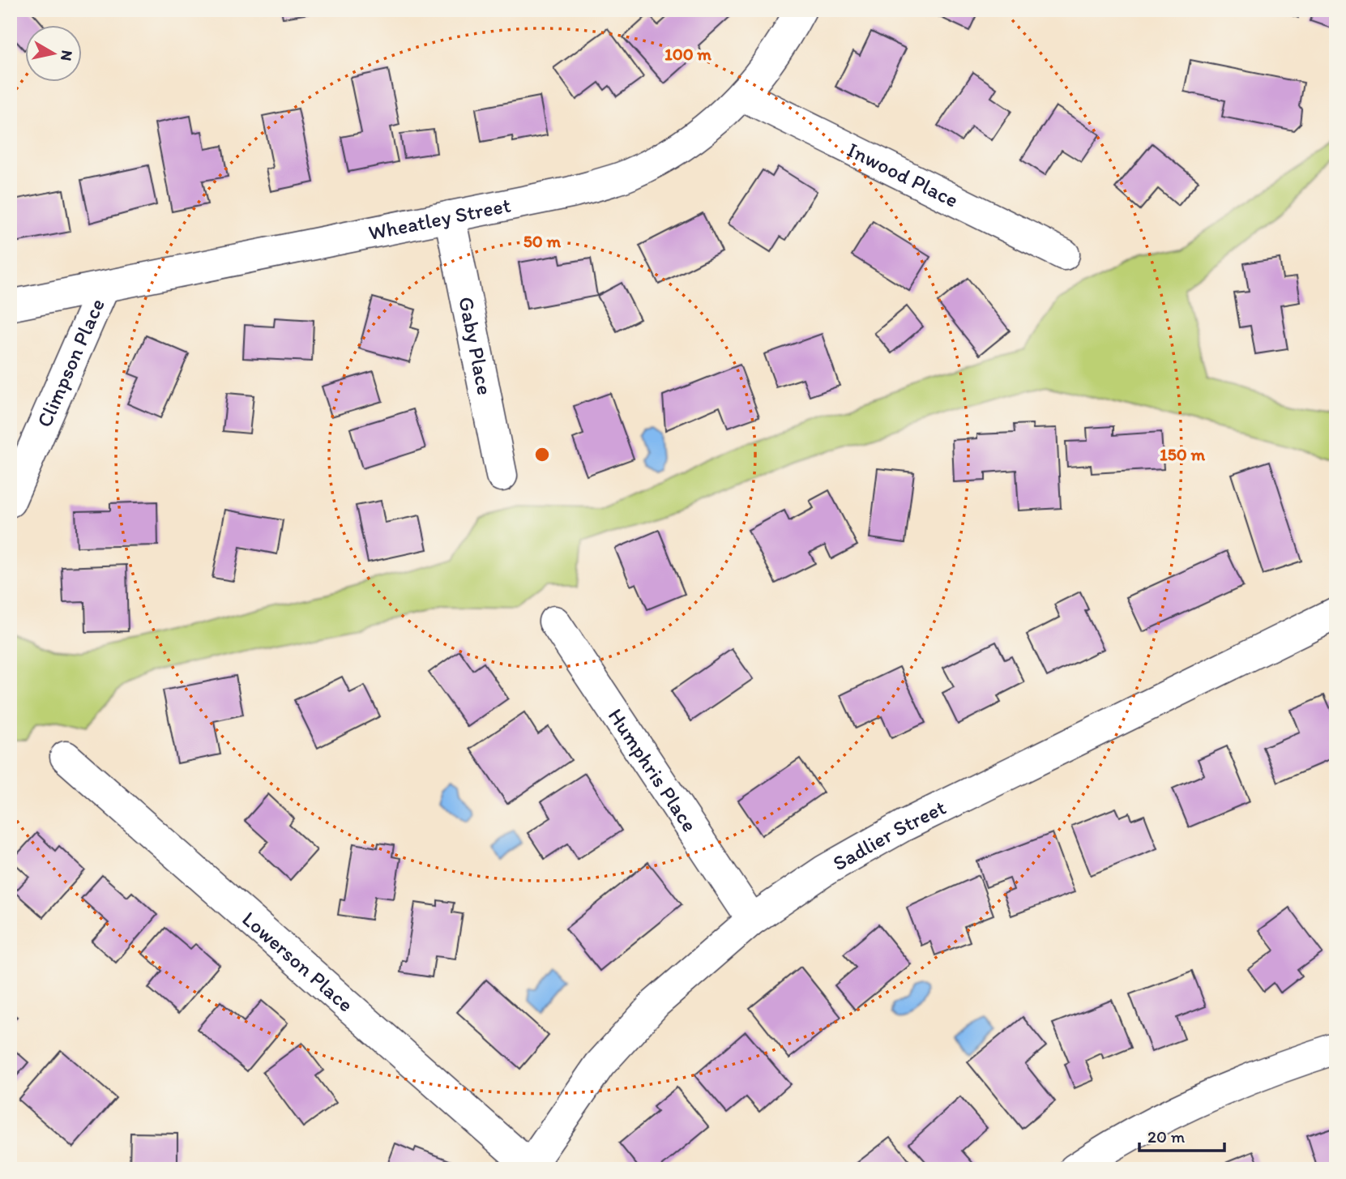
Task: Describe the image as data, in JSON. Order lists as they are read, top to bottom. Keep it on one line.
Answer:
{"streets":{"street":["Inwood Place","Wheatley Street","Gaby Place","Climpson Place","Humphris Place","Sadlier Street","Lowerson Place"]},"crossings":[["Inwood Place","Wheatley Street"],["Wheatley Street","Gaby Place"],["Wheatley Street","Climpson Place"],["Humphris Place","Sadlier Street"],["Sadlier Street","Lowerson Place"]],"scale_bar":"20 m","north":"right","rings":["100 m","50 m","150 m"]}
